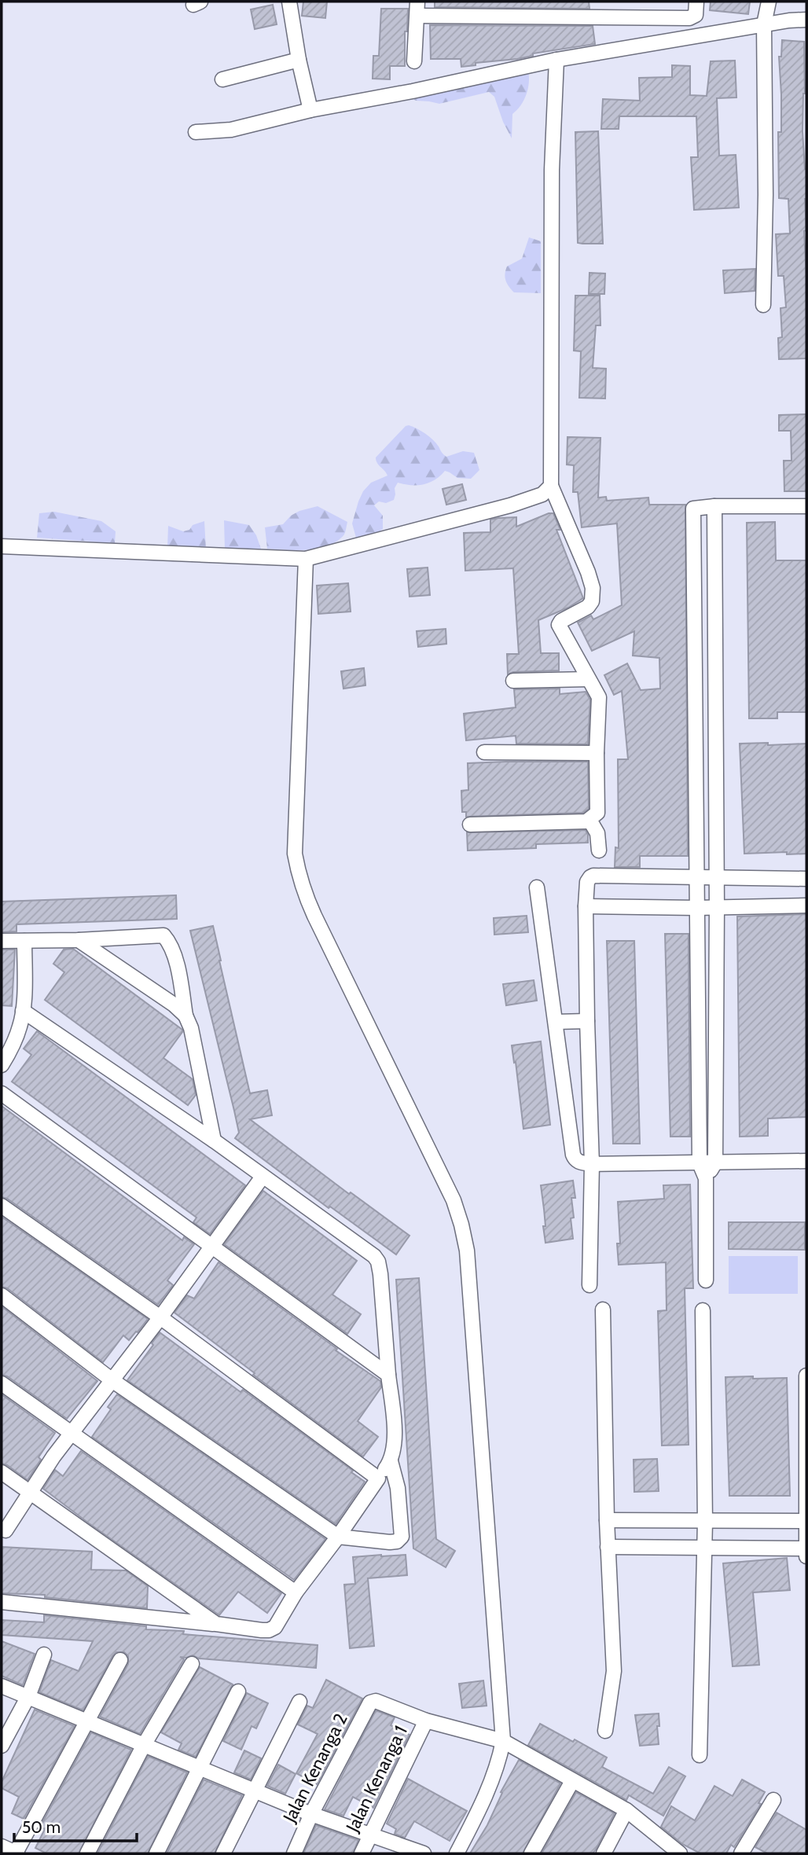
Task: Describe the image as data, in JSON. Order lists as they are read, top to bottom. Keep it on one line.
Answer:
{"streets":{"street":["Jalan Kenanga 2","Jalan Kenanga 1"]},"crossings":[["Jalan Kenanga 2","Jalan Kenanga 1"]],"scale_bar":"50 m"}
